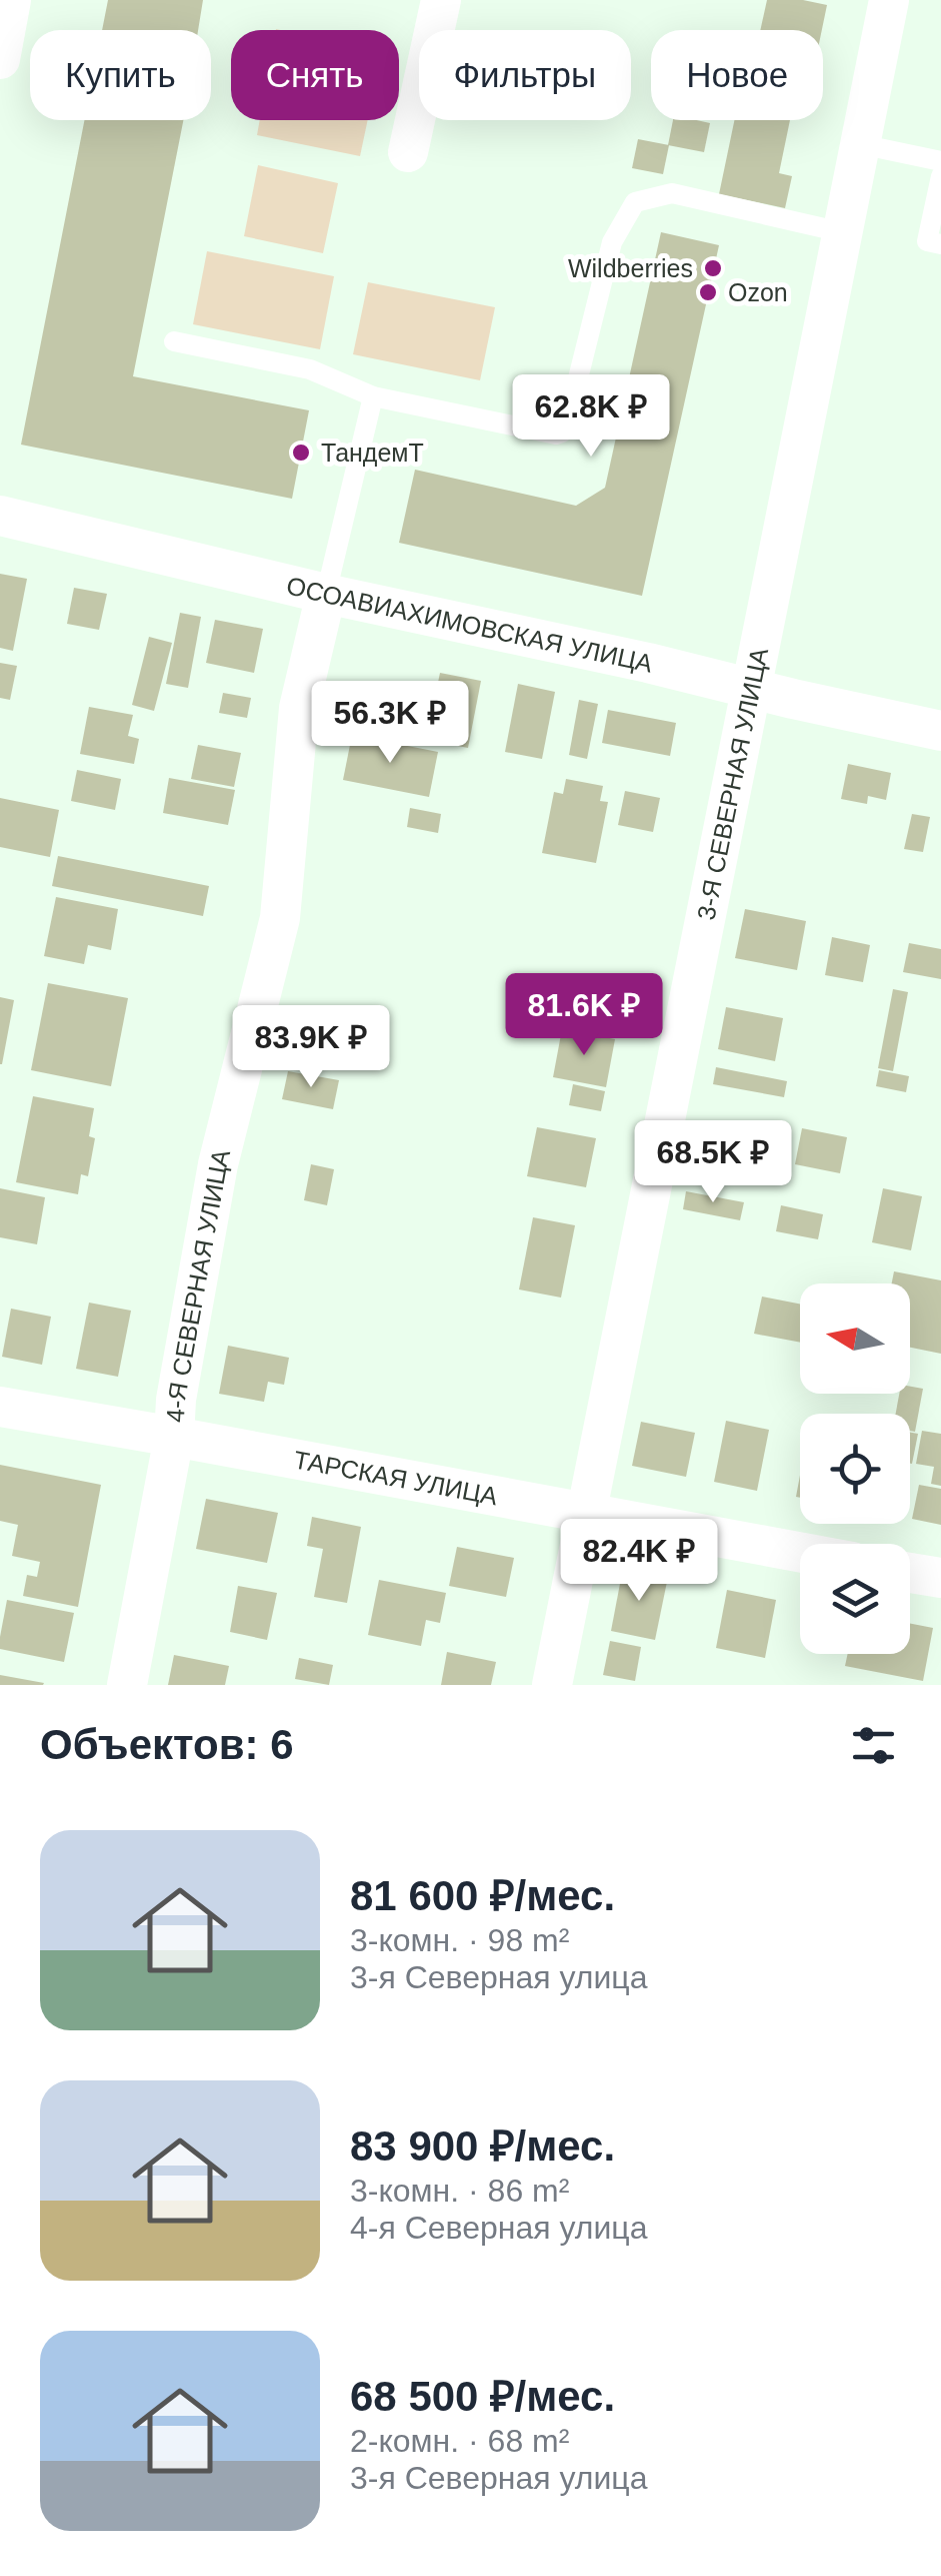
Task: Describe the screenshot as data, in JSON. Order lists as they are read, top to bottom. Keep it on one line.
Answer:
{"streets":{"street":["ОСОАВИАХИМОВСКАЯ УЛИЦА","3-Я СЕВЕРНАЯ УЛИЦА","4-Я СЕВЕРНАЯ УЛИЦА","ТАРСКАЯ УЛИЦА"]},"crossings":[["ОСОАВИАХИМОВСКАЯ УЛИЦА","3-Я СЕВЕРНАЯ УЛИЦА"],["ОСОАВИАХИМОВСКАЯ УЛИЦА","4-Я СЕВЕРНАЯ УЛИЦА"],["3-Я СЕВЕРНАЯ УЛИЦА","ТАРСКАЯ УЛИЦА"],["4-Я СЕВЕРНАЯ УЛИЦА","ТАРСКАЯ УЛИЦА"]],"places":["Wildberries","Ozon","ТандемТ"],"north":"left","page":{"chip":["Купить","Снять","Фильтры","Новое"],"price":["62.8K ₽","56.3K ₽","81.6K ₽","83.9K ₽","68.5K ₽","82.4K ₽"],"heading":"Объектов: 6","list":[{"name":"81 600 ₽/мес.","note":"3-комн. · 98 m² · 3-я Северная улица"},{"name":"83 900 ₽/мес.","note":"3-комн. · 86 m² · 4-я Северная улица"},{"name":"68 500 ₽/мес.","note":"2-комн. · 68 m² · 3-я Северная улица"}]}}
